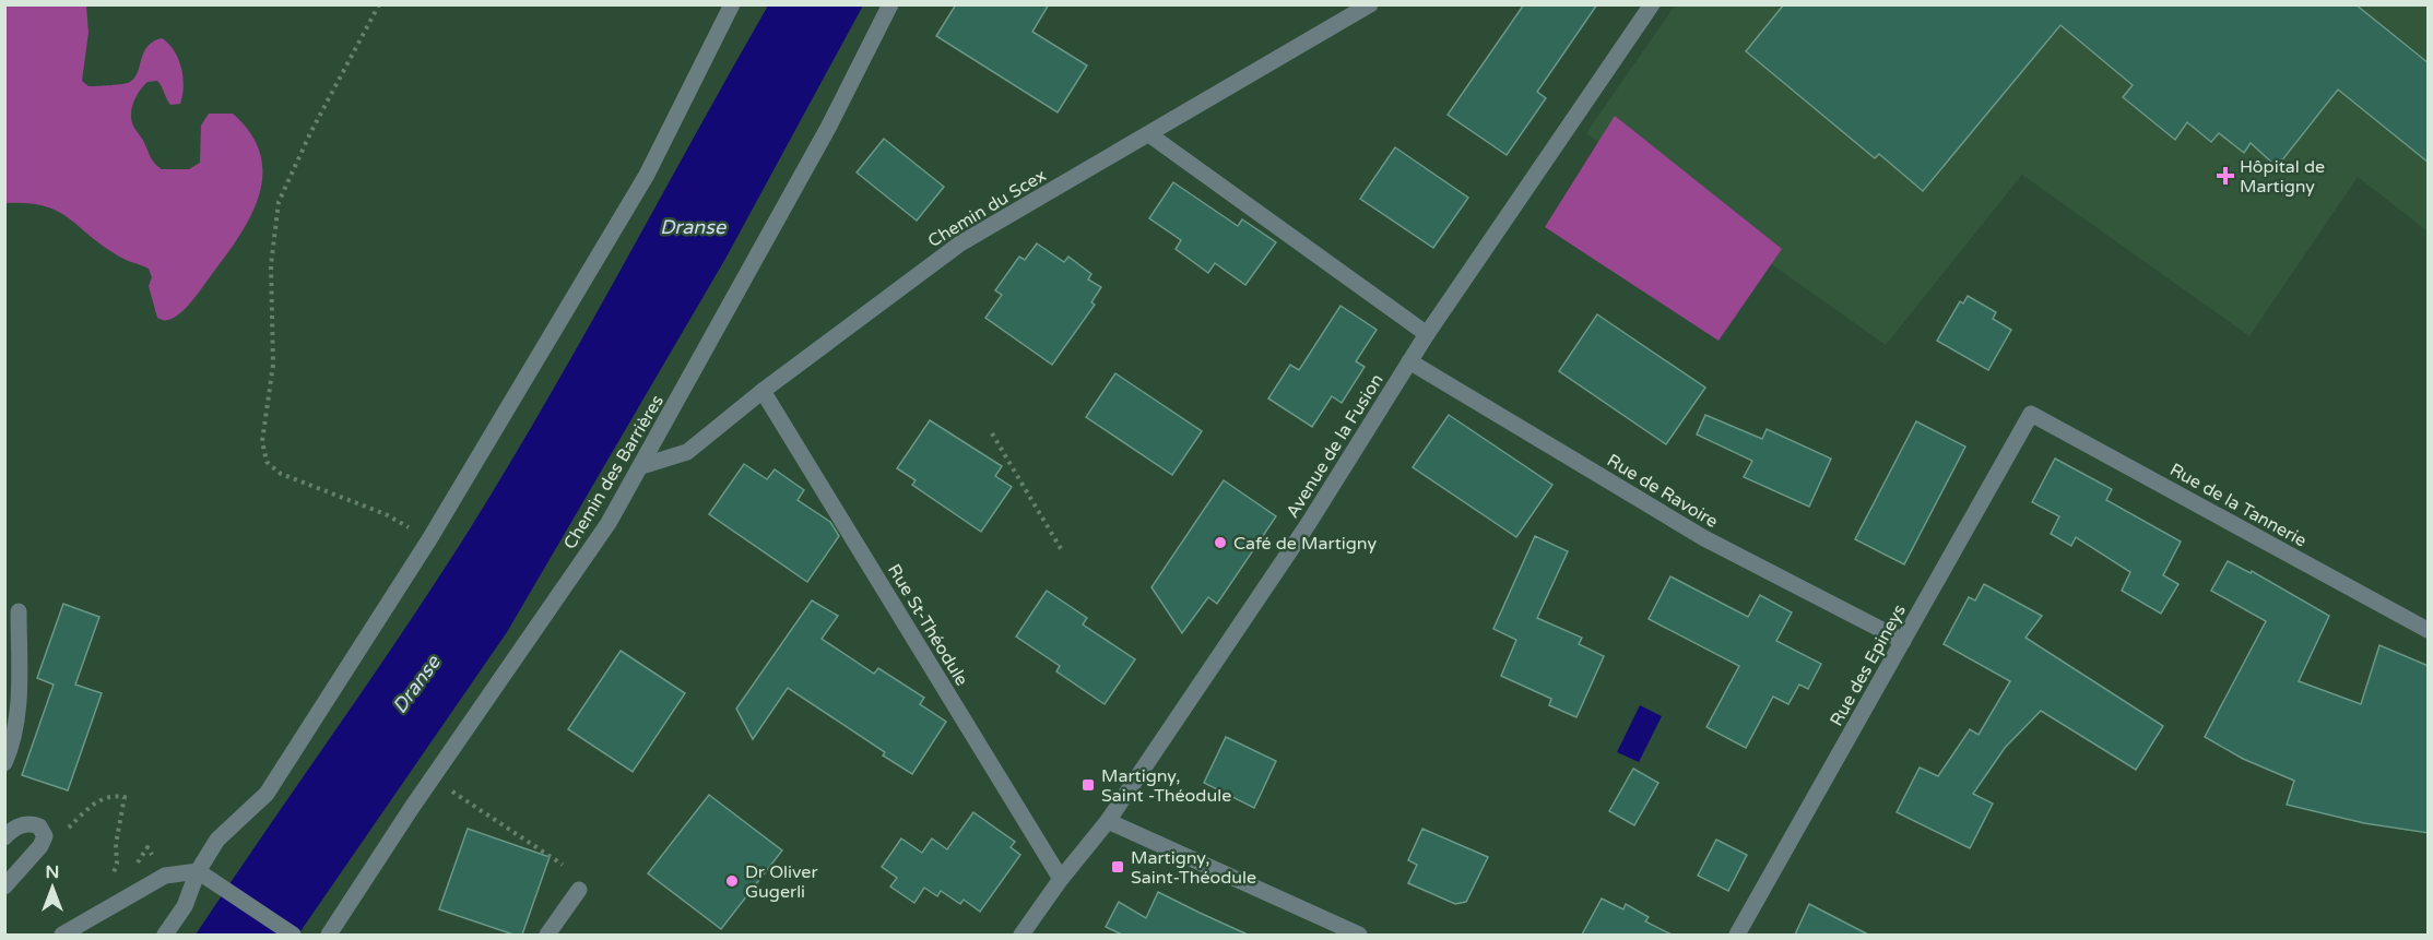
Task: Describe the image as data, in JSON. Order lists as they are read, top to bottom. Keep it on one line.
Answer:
{"streets":{"street":["Chemin du Scex","Avenue de la Fusion","Chemin des Barrières","Rue de Ravoire","Rue de la Tannerie","Rue St-Théodule","Rue des Epineys"]},"crossings":[["Chemin du Scex","Chemin des Barrières"],["Chemin du Scex","Rue St-Théodule"],["Avenue de la Fusion","Rue de Ravoire"],["Avenue de la Fusion","Rue St-Théodule"],["Rue de Ravoire","Rue des Epineys"],["Rue de la Tannerie","Rue des Epineys"]],"water":["Dranse"],"places":{"health":["Hôpital de Martigny"],"other":["Café de Martigny","Dr Oliver Gugerli"],"transit":["Martigny, Saint -Théodule","Martigny, Saint-Théodule"]},"north":"top"}
